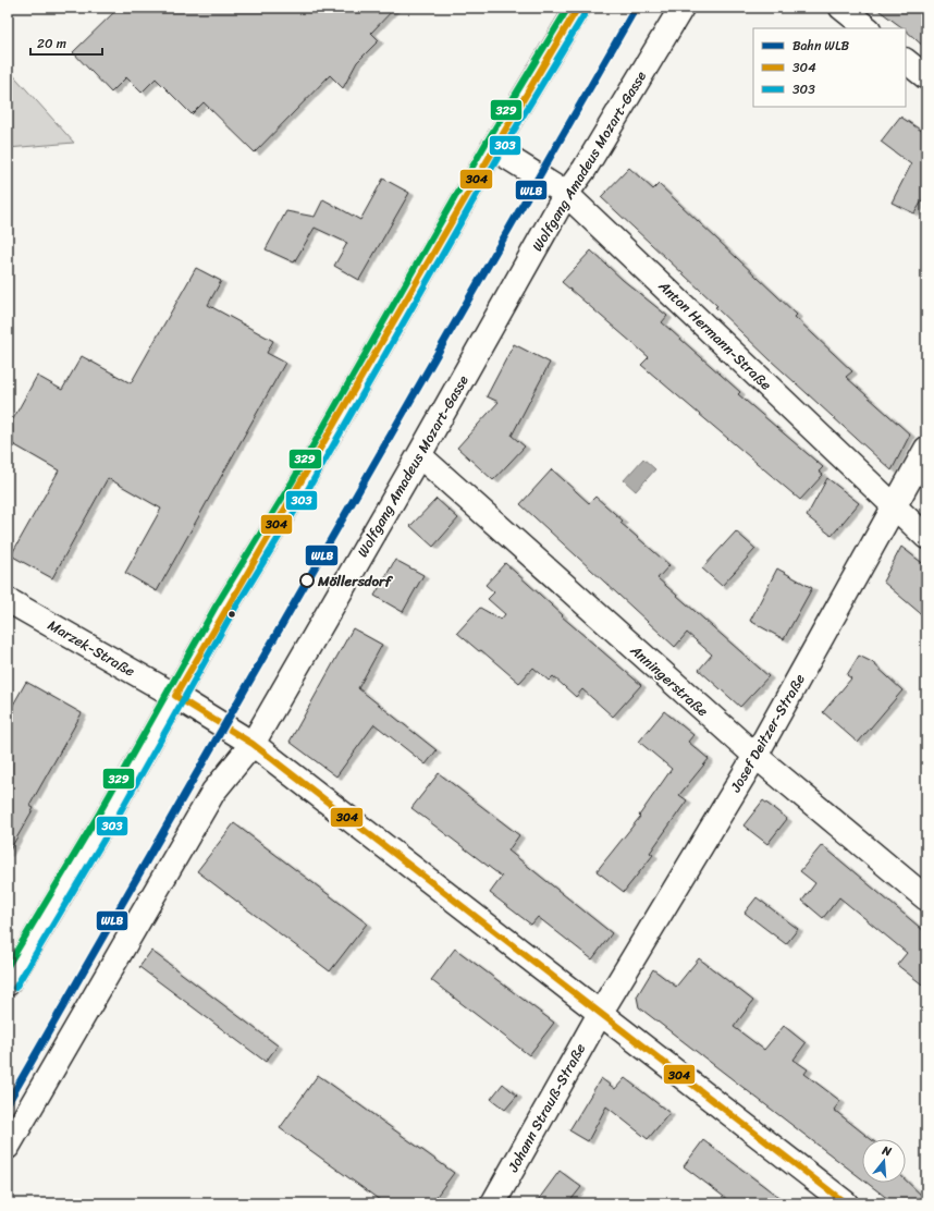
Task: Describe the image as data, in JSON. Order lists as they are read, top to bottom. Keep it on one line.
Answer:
{"streets":{"street":["Wolfgang Amadeus Mozart-Gasse","Anton Hermann-Straße","Marzek-Straße","Anningerstraße","Josef Deitzer-Straße","Johann Strauß-Straße"]},"crossings":[["Wolfgang Amadeus Mozart-Gasse","Anton Hermann-Straße"],["Wolfgang Amadeus Mozart-Gasse","Marzek-Straße"],["Wolfgang Amadeus Mozart-Gasse","Anningerstraße"],["Anton Hermann-Straße","Josef Deitzer-Straße"],["Marzek-Straße","Josef Deitzer-Straße"],["Marzek-Straße","Johann Strauß-Straße"],["Anningerstraße","Josef Deitzer-Straße"],["Josef Deitzer-Straße","Johann Strauß-Straße"]],"places":["Möllersdorf"],"lines":["rail line WLB","transit line 304","transit line 329","transit line 303"],"legend":["Bahn WLB","304","303"],"scale_bar":"20 m","north":"top"}
